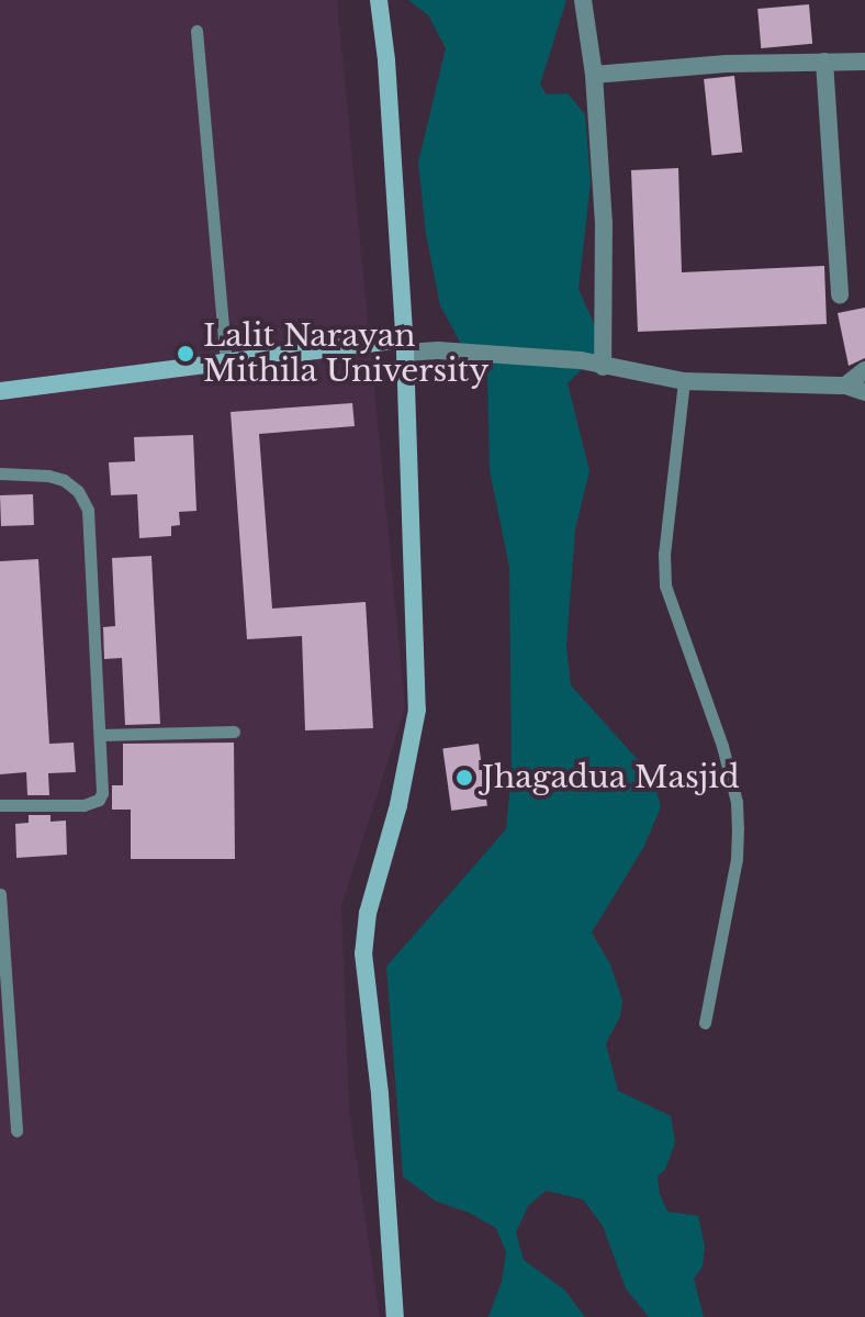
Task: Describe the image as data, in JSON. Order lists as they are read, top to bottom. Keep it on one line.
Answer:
{"places":["Lalit Narayan Mithila University","Jhagadua Masjid"]}
